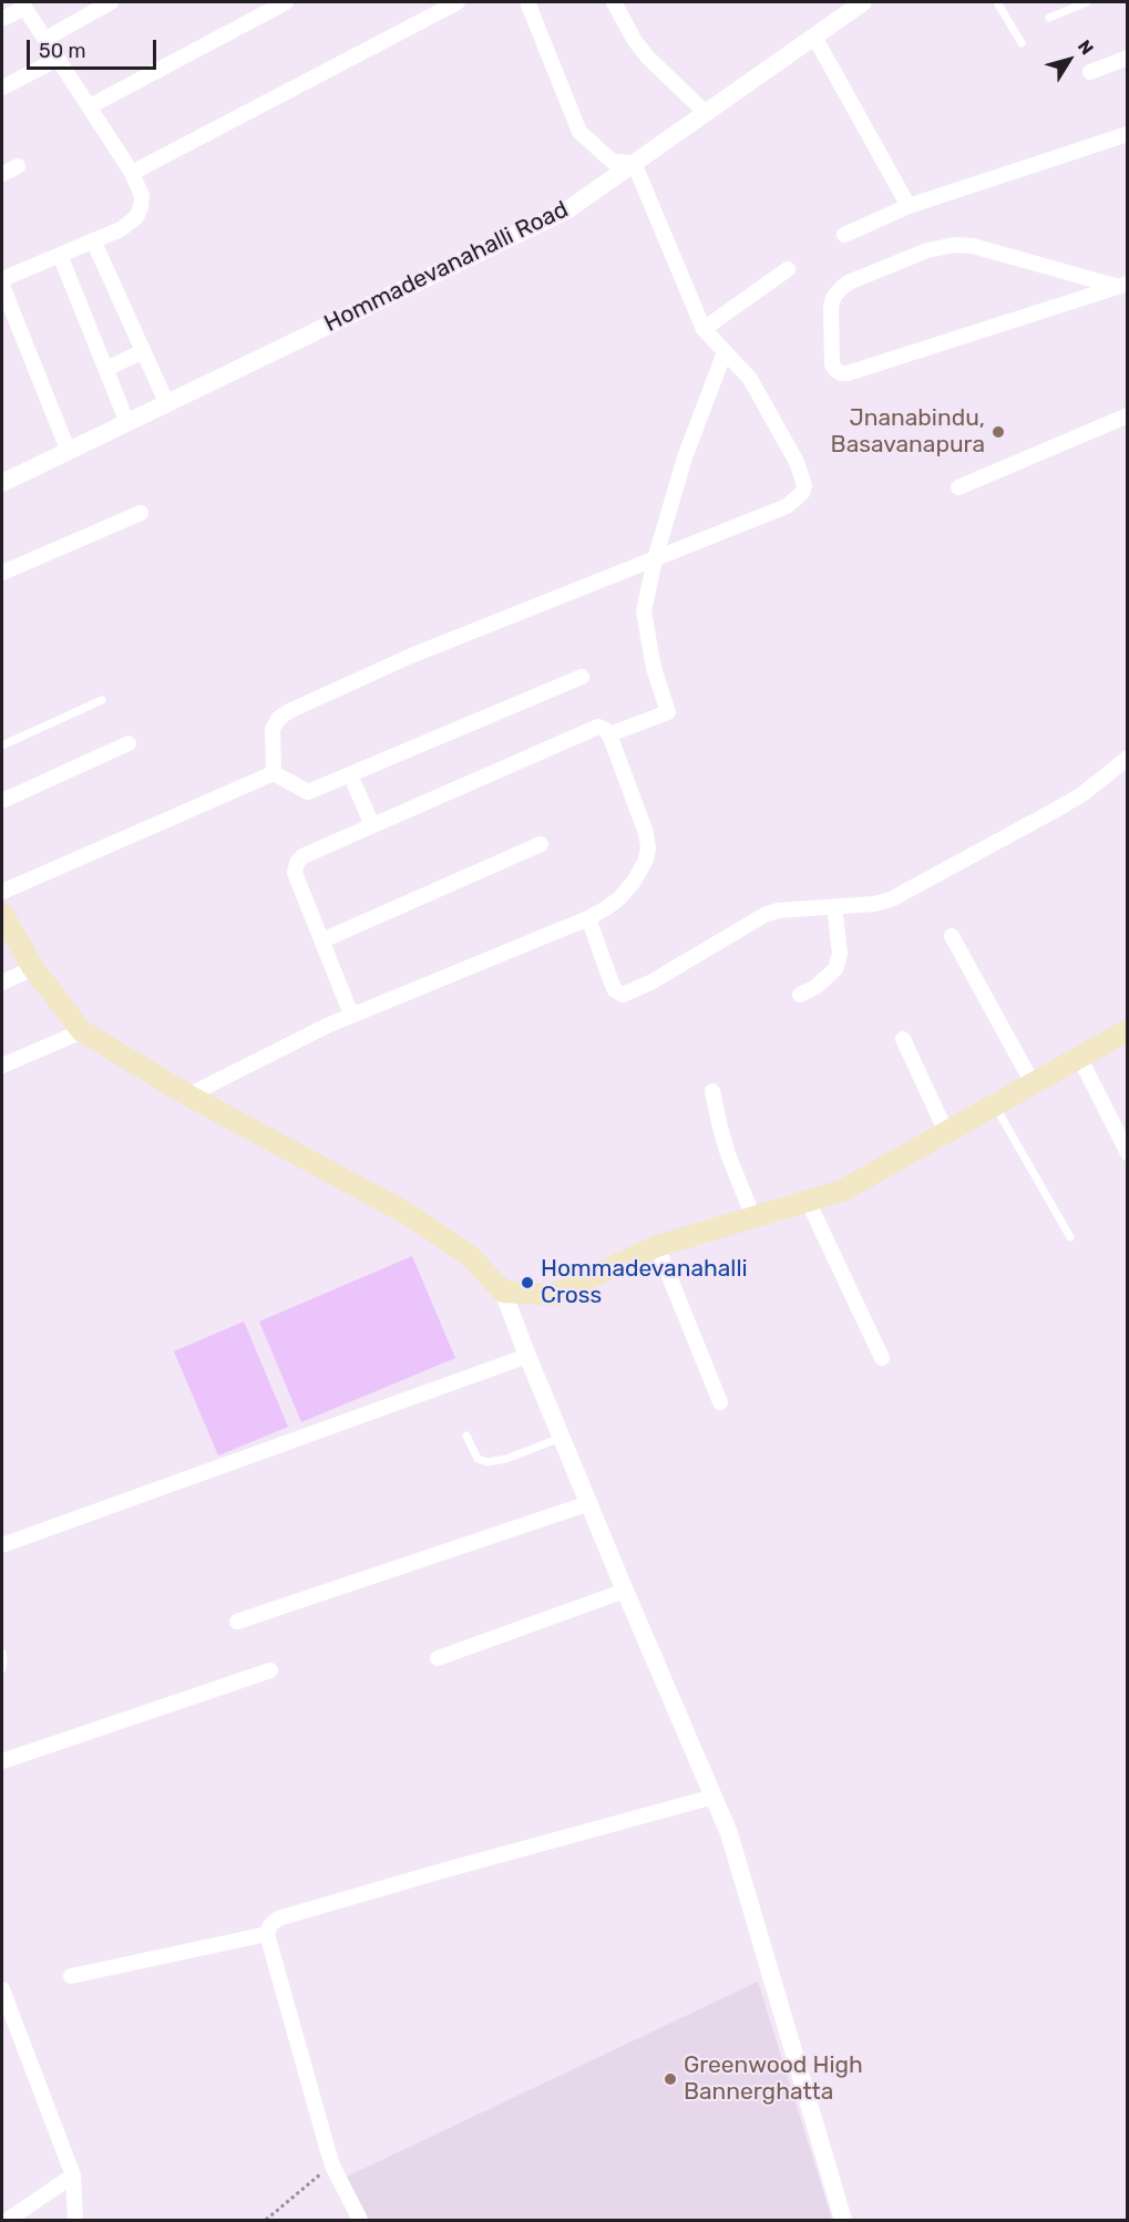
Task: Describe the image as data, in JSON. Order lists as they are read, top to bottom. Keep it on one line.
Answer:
{"streets":{"street":["Hommadevanahalli Road"]},"places":["Jnanabindu, Basavanapura","Hommadevanahalli Cross","Greenwood High Bannerghatta"],"scale_bar":"50 m","north":"top right"}
